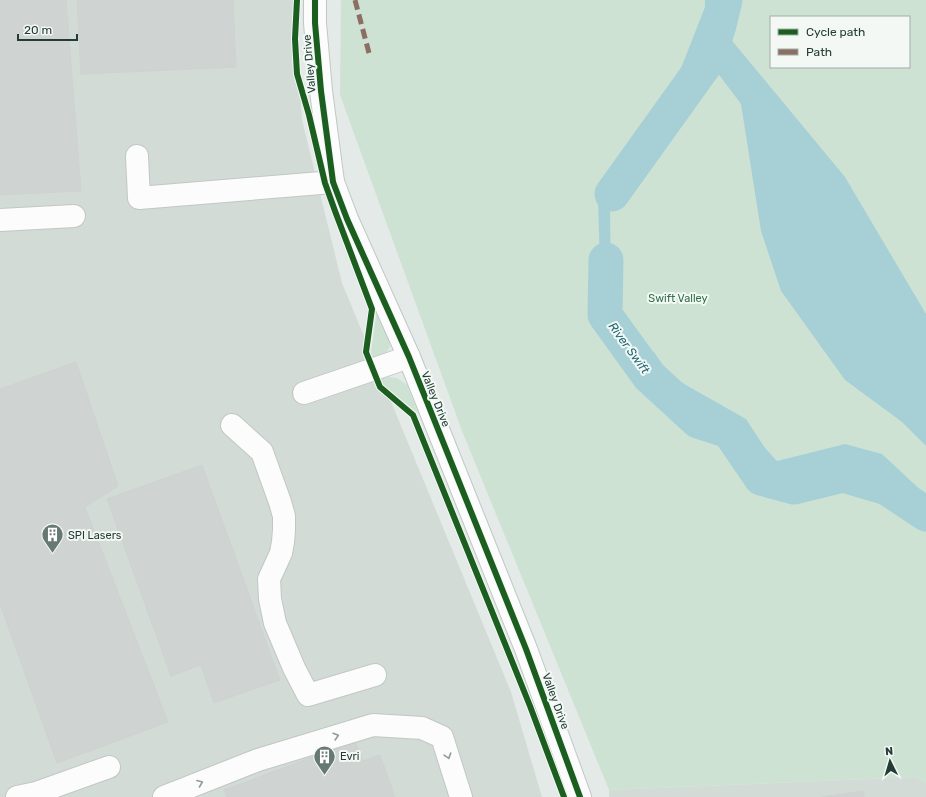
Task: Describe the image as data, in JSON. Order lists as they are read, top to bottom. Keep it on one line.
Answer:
{"streets":{"street":["Valley Drive"]},"water":["River Swift"],"parks":["Swift Valley"],"places":{"building":["SPI Lasers","Evri"]},"legend":["Cycle path","Path"],"scale_bar":"20 m","north":"top"}
